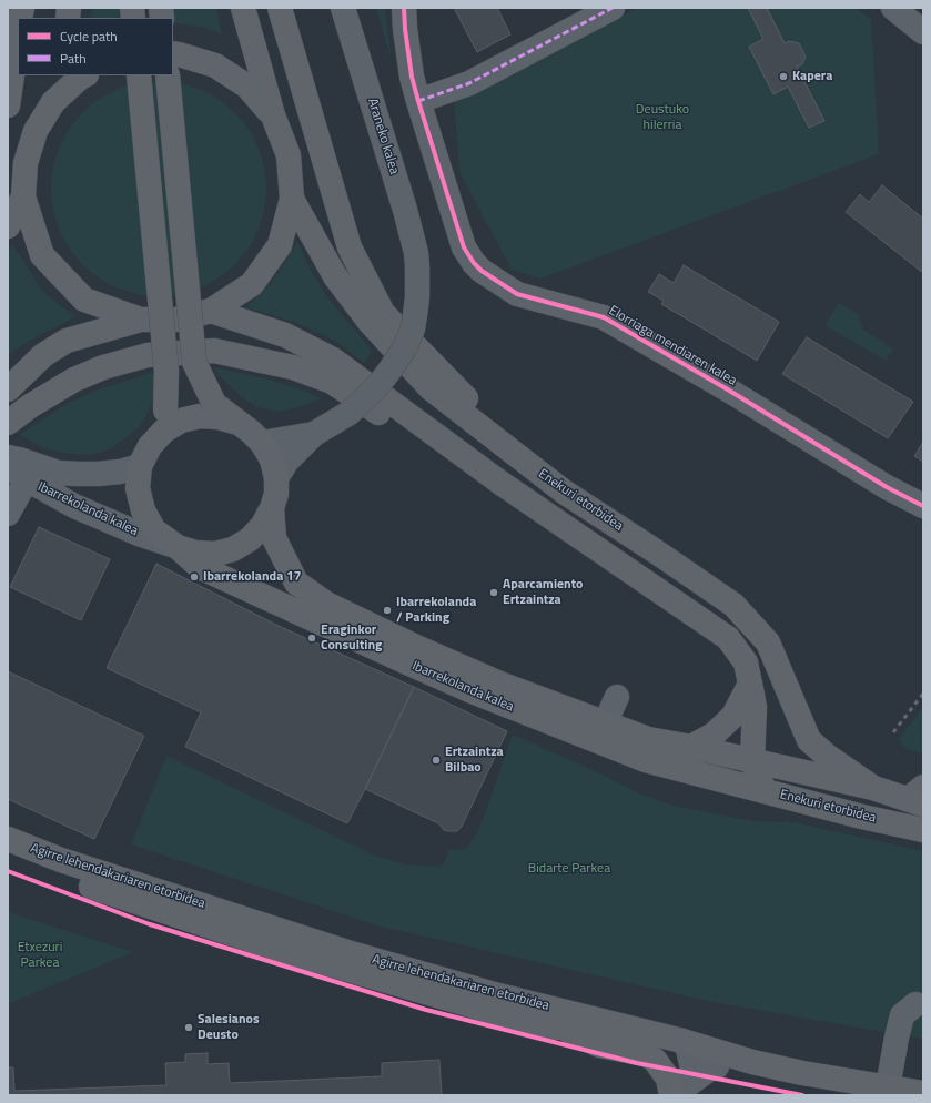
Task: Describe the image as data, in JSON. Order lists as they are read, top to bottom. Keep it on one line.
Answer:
{"streets":{"main road":["Enekuri etorbidea","Ibarrekolanda kalea","Agirre lehendakariaren etorbidea"],"street":["Araneko kalea","Elorriaga mendiaren kalea"]},"crossings":[["Enekuri etorbidea","Ibarrekolanda kalea"]],"parks":["Deustuko hilerria","Bidarte Parkea","Etxezuri Parkea"],"places":["Kapera","Ibarrekolanda 17","Aparcamiento Ertzaintza","Ibarrekolanda / Parking","Eraginkor Consulting","Ertzaintza Bilbao","Salesianos Deusto"],"legend":["Cycle path","Path"]}
